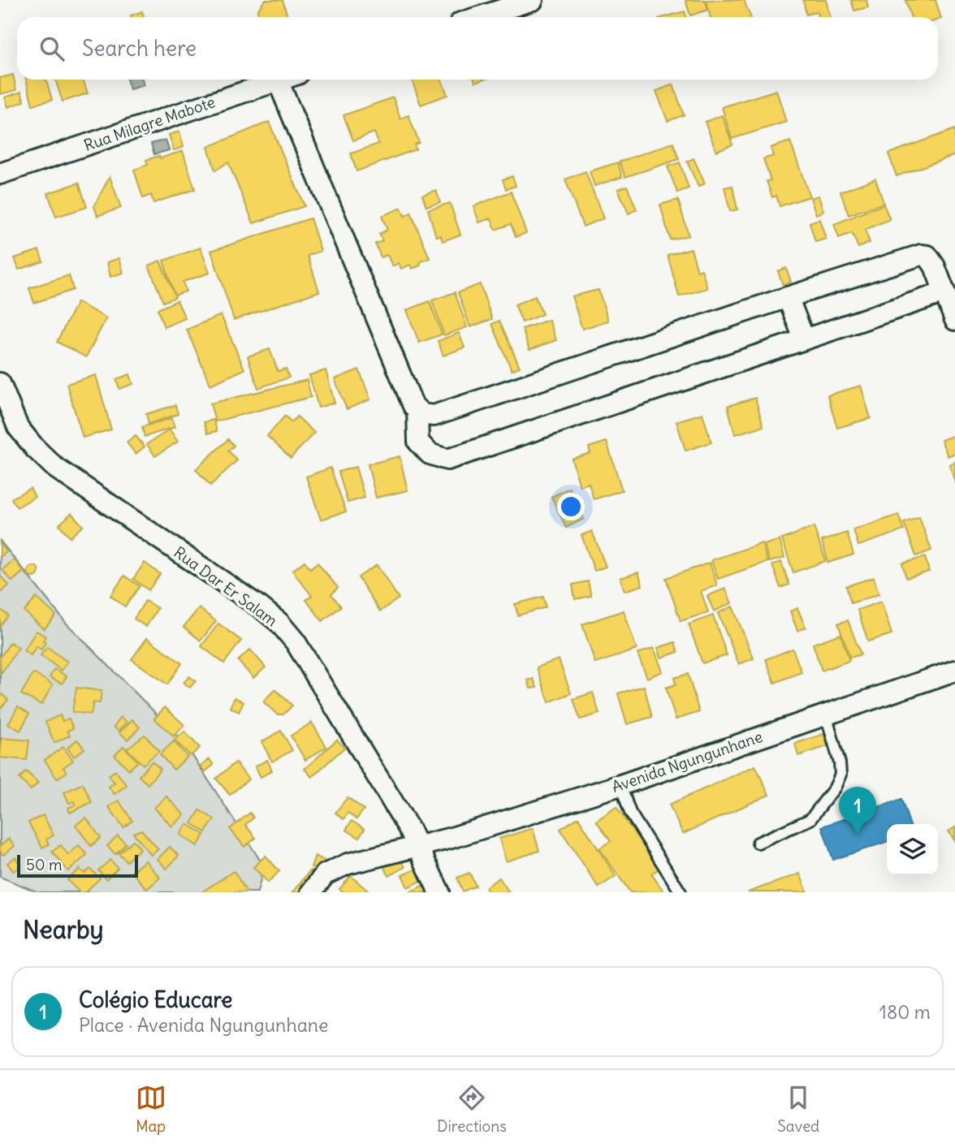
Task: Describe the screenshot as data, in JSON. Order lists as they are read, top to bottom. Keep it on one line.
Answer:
{"streets":{"street":["Rua Milagre Mabote","Rua Dar Er Salam","Avenida Ngungunhane"]},"crossings":[["Rua Dar Er Salam","Avenida Ngungunhane"]],"scale_bar":"50 m","page":{"search":"Search here","pins":"1","scale":"50 m","heading":"Nearby","list":[{"mark":"1","name":"Colégio Educare","note":"Place · Avenida Ngungunhane","value":"180 m"}],"nav":["Map","Directions","Saved"]}}
